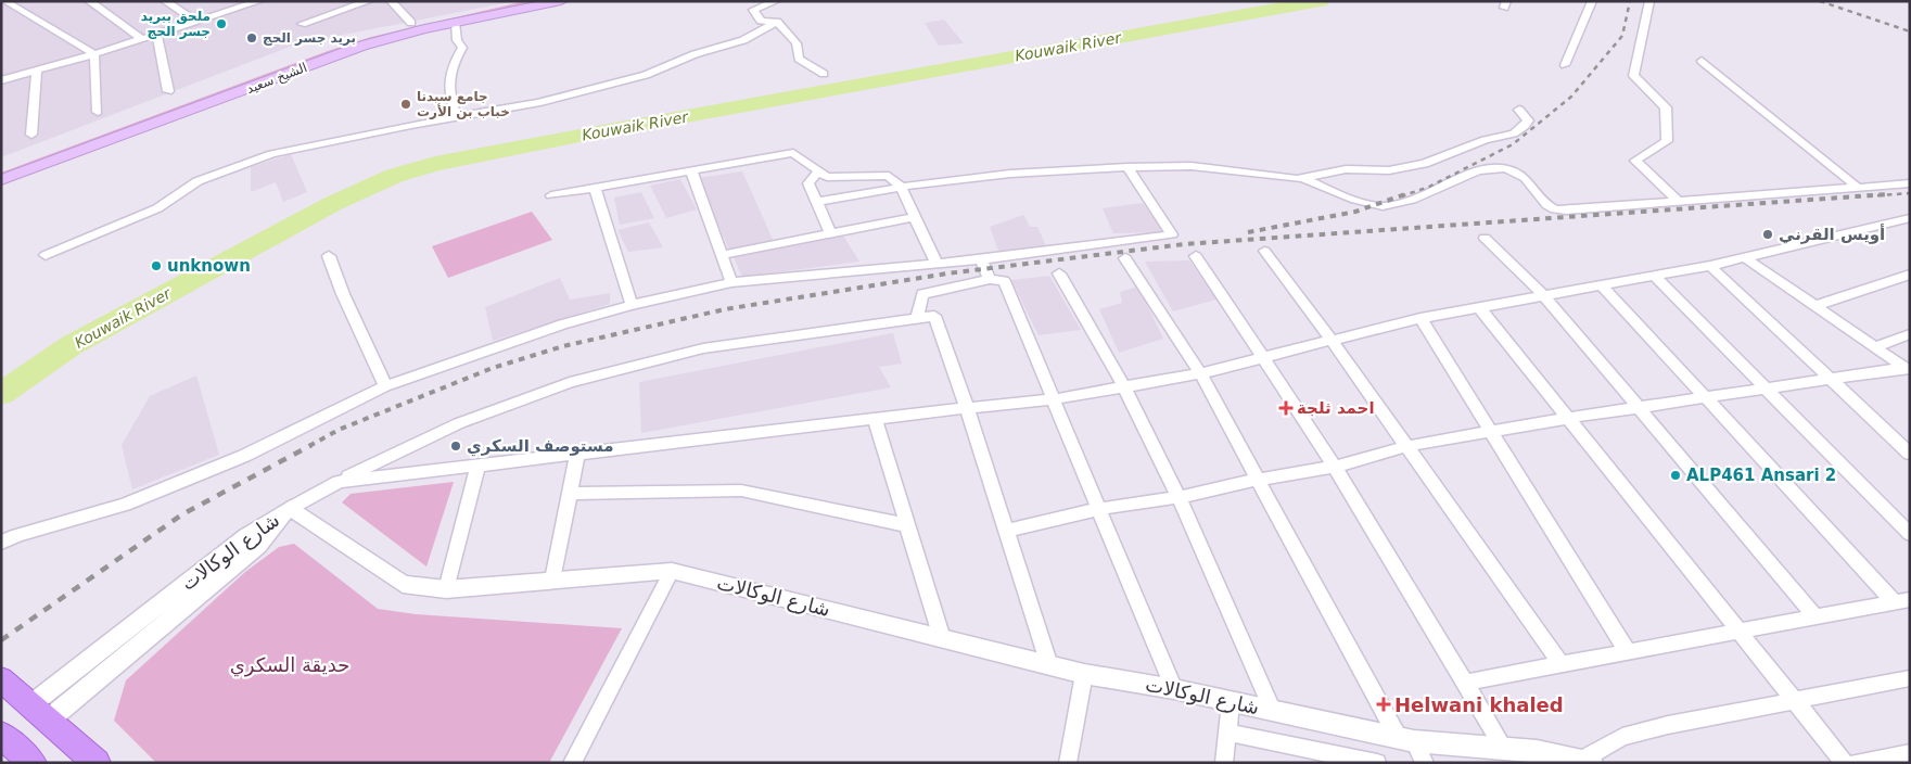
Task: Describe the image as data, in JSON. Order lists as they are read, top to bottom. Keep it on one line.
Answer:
{"streets":{"main road":["الشيخ سعيد"],"street":["شارع الوكالات"]},"water":["Kouwaik River"],"parks":["حديقة السكري"],"places":{"other":["ملحق ببريد جسر الحج","بريد جسر الحج","جامع سيدنا خباب بن الأرت","أويس القرني","unknown","مستوصف السكري","ALP461 Ansari 2"],"health":["احمد ثلجة","Helwani khaled"]}}
